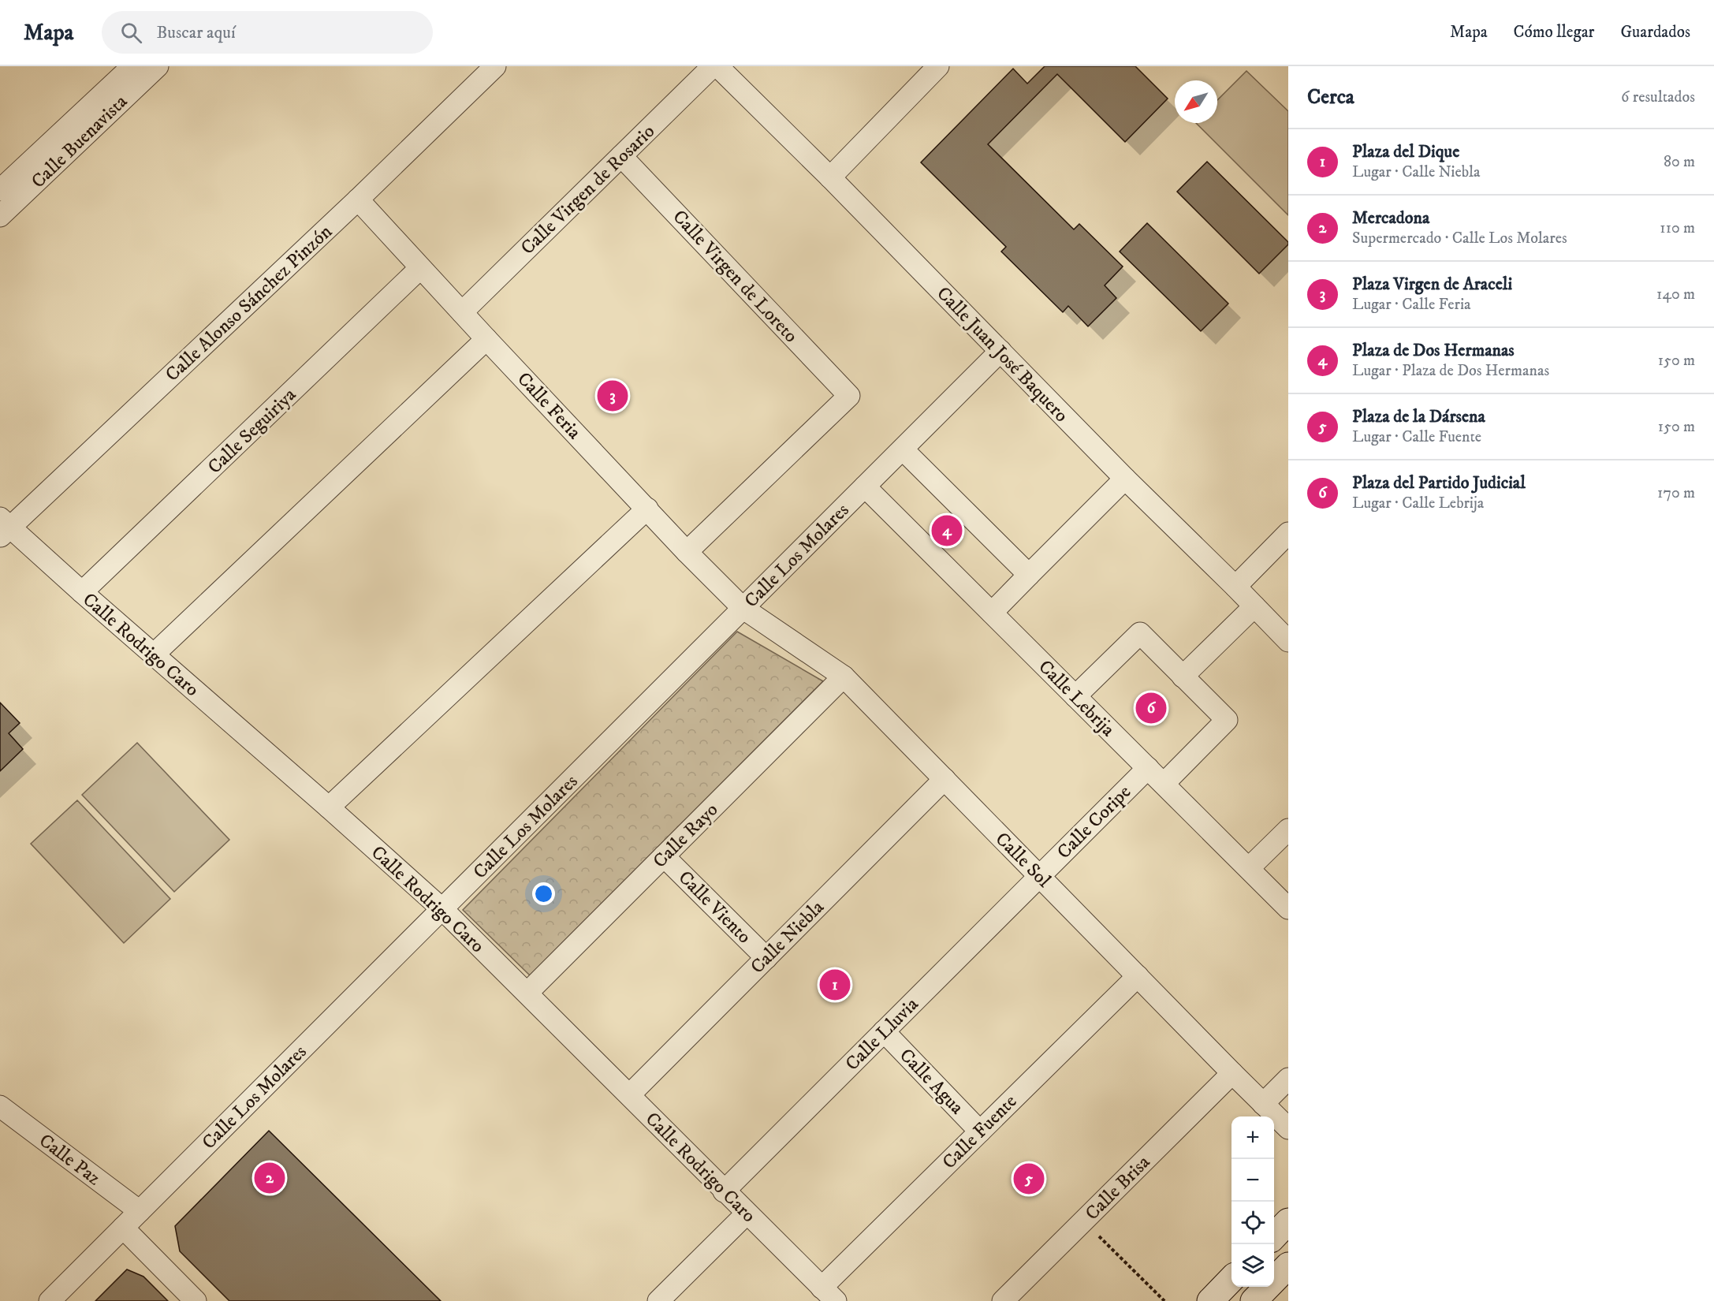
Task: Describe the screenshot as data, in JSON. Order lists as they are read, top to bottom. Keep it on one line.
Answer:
{"streets":{"street":["Calle Buenavista","Calle Virgen de Rosario","Calle Virgen de Loreto","Calle Alonso Sánchez Pinzón","Calle Juan José Baquero","Calle Feria","Calle Seguiriya","Calle Los Molares","Calle Rodrigo Caro","Calle Lebrija","Calle Coripe","Calle Rayo","Calle Sol","Calle Viento","Calle Niebla","Calle Lluvia","Calle Agua","Calle Fuente","Calle Paz","Calle Brisa"]},"crossings":[["Calle Virgen de Rosario","Calle Virgen de Loreto"],["Calle Virgen de Rosario","Calle Feria"],["Calle Virgen de Loreto","Calle Feria"],["Calle Alonso Sánchez Pinzón","Calle Feria"],["Calle Alonso Sánchez Pinzón","Calle Rodrigo Caro"],["Calle Juan José Baquero","Calle Los Molares"],["Calle Feria","Calle Seguiriya"],["Calle Feria","Calle Los Molares"],["Calle Feria","Calle Sol"],["Calle Seguiriya","Calle Rodrigo Caro"],["Calle Los Molares","Calle Rodrigo Caro"],["Calle Los Molares","Calle Lebrija"],["Calle Los Molares","Calle Sol"],["Calle Los Molares","Calle Paz"],["Calle Rodrigo Caro","Calle Rayo"],["Calle Rodrigo Caro","Calle Niebla"],["Calle Rodrigo Caro","Calle Lluvia"],["Calle Rodrigo Caro","Calle Fuente"],["Calle Lebrija","Calle Coripe"],["Calle Coripe","Calle Sol"],["Calle Coripe","Calle Lluvia"],["Calle Rayo","Calle Sol"],["Calle Rayo","Calle Viento"],["Calle Sol","Calle Niebla"],["Calle Sol","Calle Lluvia"],["Calle Sol","Calle Fuente"],["Calle Sol","Calle Brisa"],["Calle Viento","Calle Niebla"],["Calle Lluvia","Calle Agua"],["Calle Agua","Calle Fuente"]],"north":"bottom left","page":{"header":"Mapa","search":"Buscar aquí","nav":["Mapa","Cómo llegar","Guardados"],"heading":["Cerca","6 resultados"],"list":[{"mark":"1","name":"Plaza del Dique","note":"Lugar · Calle Niebla","value":"80 m"},{"mark":"2","name":"Mercadona","note":"Supermercado · Calle Los Molares","value":"110 m"},{"mark":"3","name":"Plaza Virgen de Araceli","note":"Lugar · Calle Feria","value":"140 m"},{"mark":"4","name":"Plaza de Dos Hermanas","note":"Lugar · Plaza de Dos Hermanas","value":"150 m"},{"mark":"5","name":"Plaza de la Dársena","note":"Lugar · Calle Fuente","value":"150 m"},{"mark":"6","name":"Plaza del Partido Judicial","note":"Lugar · Calle Lebrija","value":"170 m"}],"pins":["3","4","6","1","2","5"],"map_buttons":["+","−"]}}
